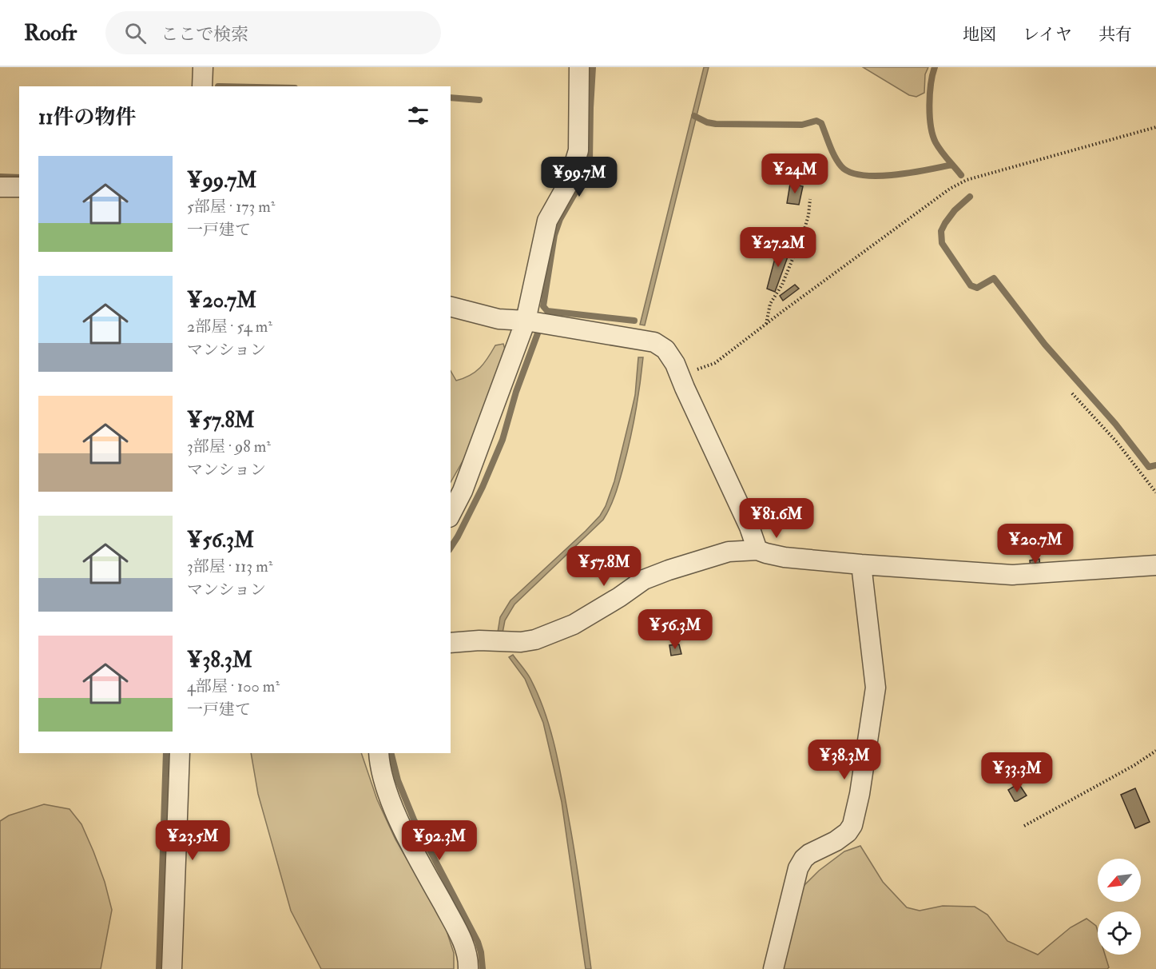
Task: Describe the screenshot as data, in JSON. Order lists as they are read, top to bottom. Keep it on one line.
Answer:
{"north":"bottom left","page":{"header":"Roofr","search":"ここで検索","nav":["地図","レイヤ","共有"],"heading":"11件の物件","list":[{"name":"¥99.7M","note":"5部屋 · 173 m² · 一戸建て"},{"name":"¥20.7M","note":"2部屋 · 54 m² · マンション"},{"name":"¥57.8M","note":"3部屋 · 98 m² · マンション"},{"name":"¥56.3M","note":"3部屋 · 113 m² · マンション"},{"name":"¥38.3M","note":"4部屋 · 100 m² · 一戸建て"}],"price":["¥24M","¥99.7M","¥27.2M","¥81.6M","¥20.7M","¥57.8M","¥56.3M","¥38.3M","¥33.3M","¥23.5M","¥92.3M"]}}
